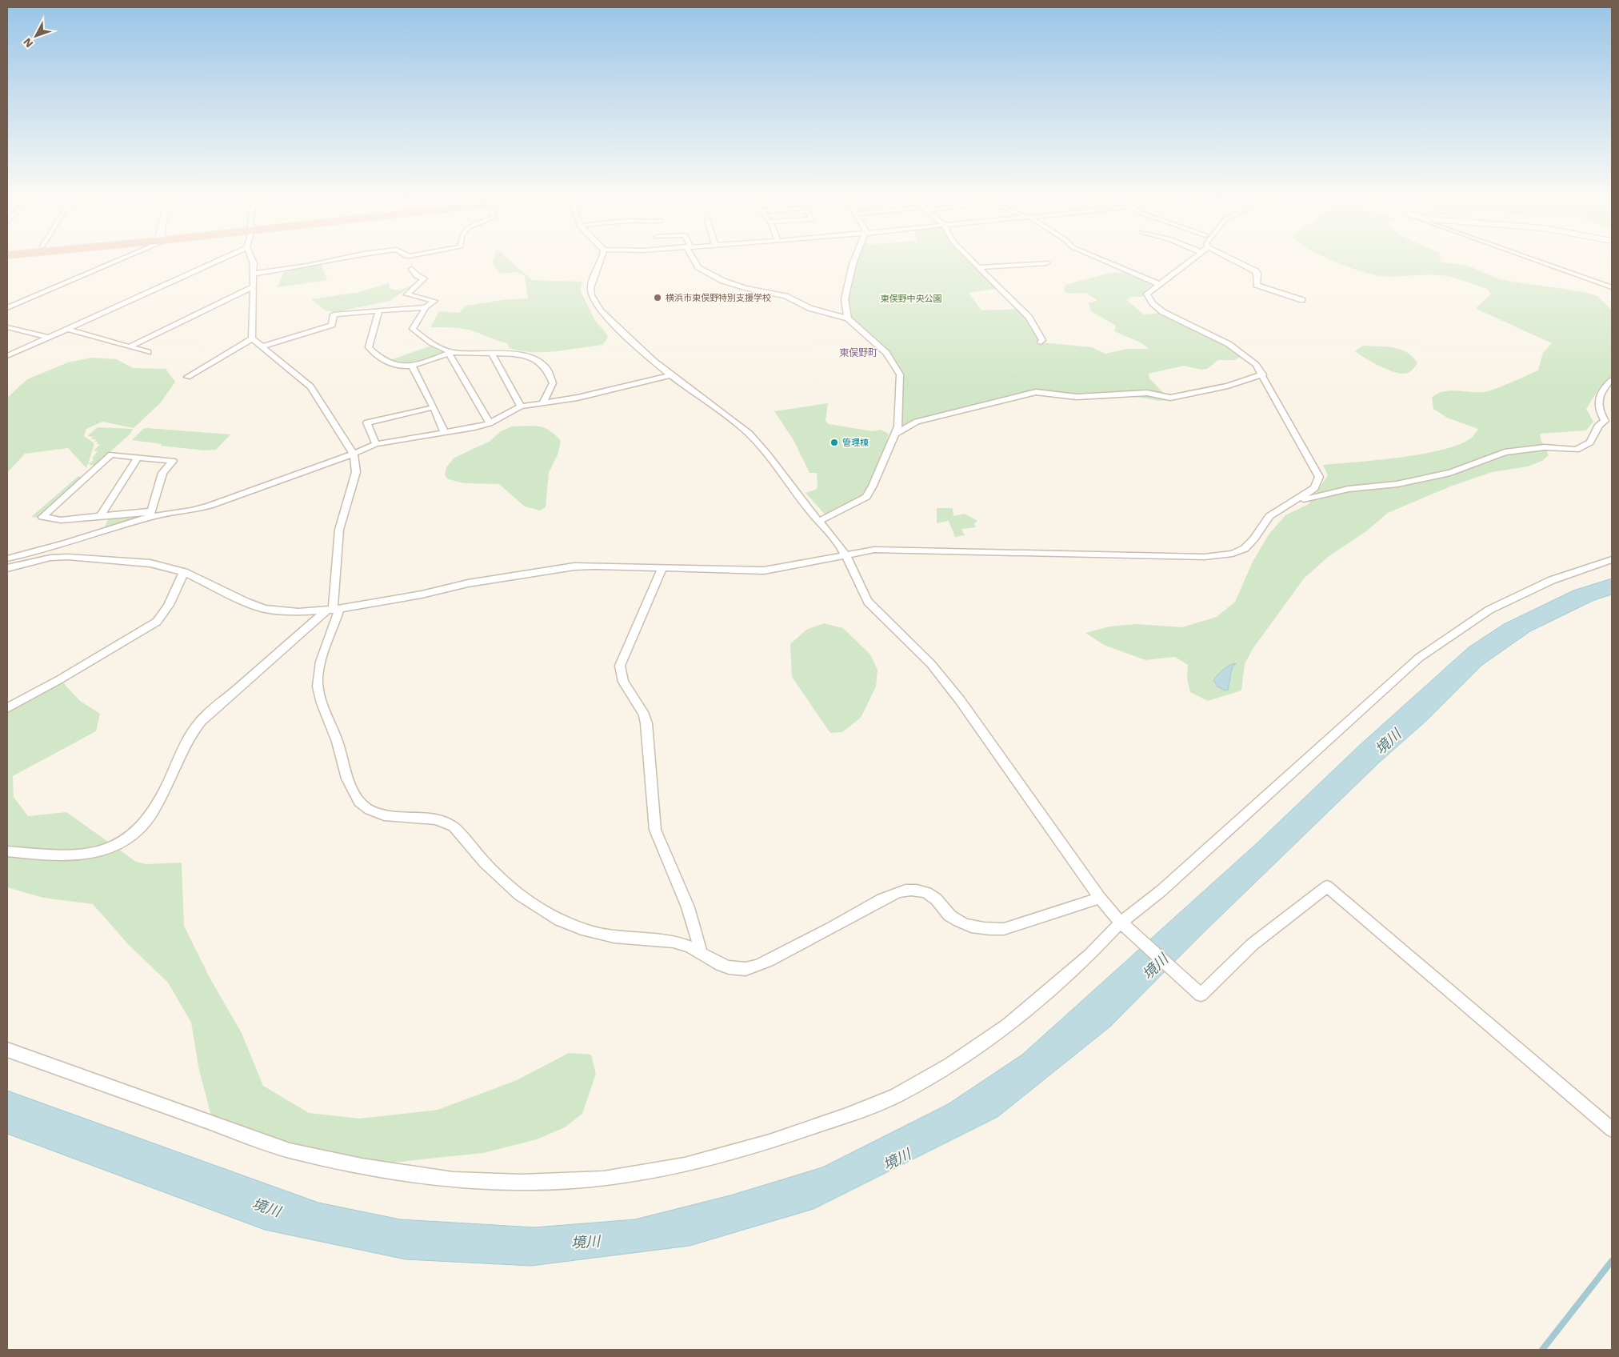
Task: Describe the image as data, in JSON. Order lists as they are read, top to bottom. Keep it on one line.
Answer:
{"districts":["東俣野町"],"water":["境川"],"parks":["東俣野中央公園"],"places":["横浜市東俣野特別支援学校","管理棟"],"north":"bottom left"}
